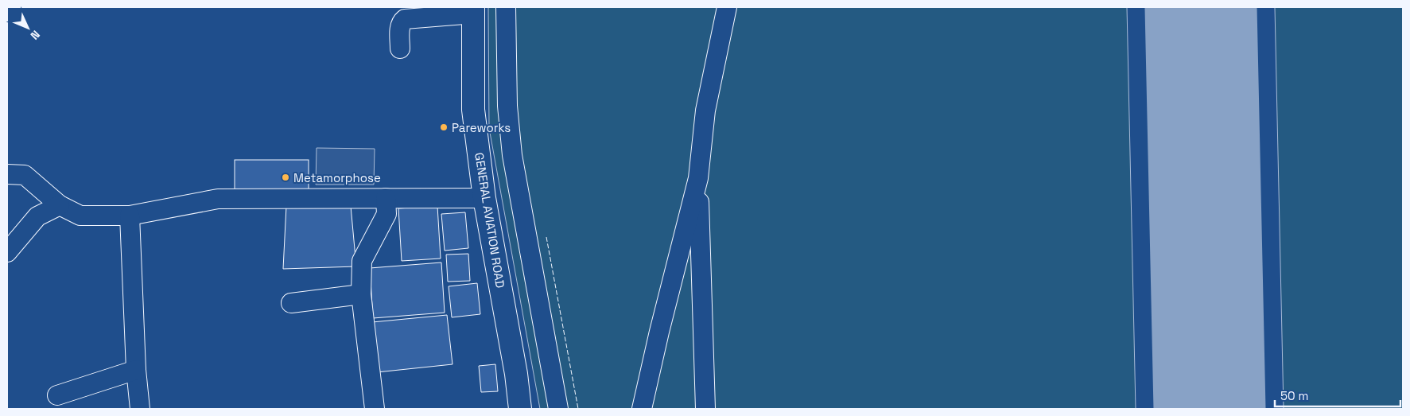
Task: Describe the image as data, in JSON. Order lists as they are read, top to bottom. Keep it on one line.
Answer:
{"streets":{"main road":["GENERAL AVIATION ROAD"]},"places":["Pareworks","Metamorphose"],"scale_bar":"50 m","north":"bottom right"}
